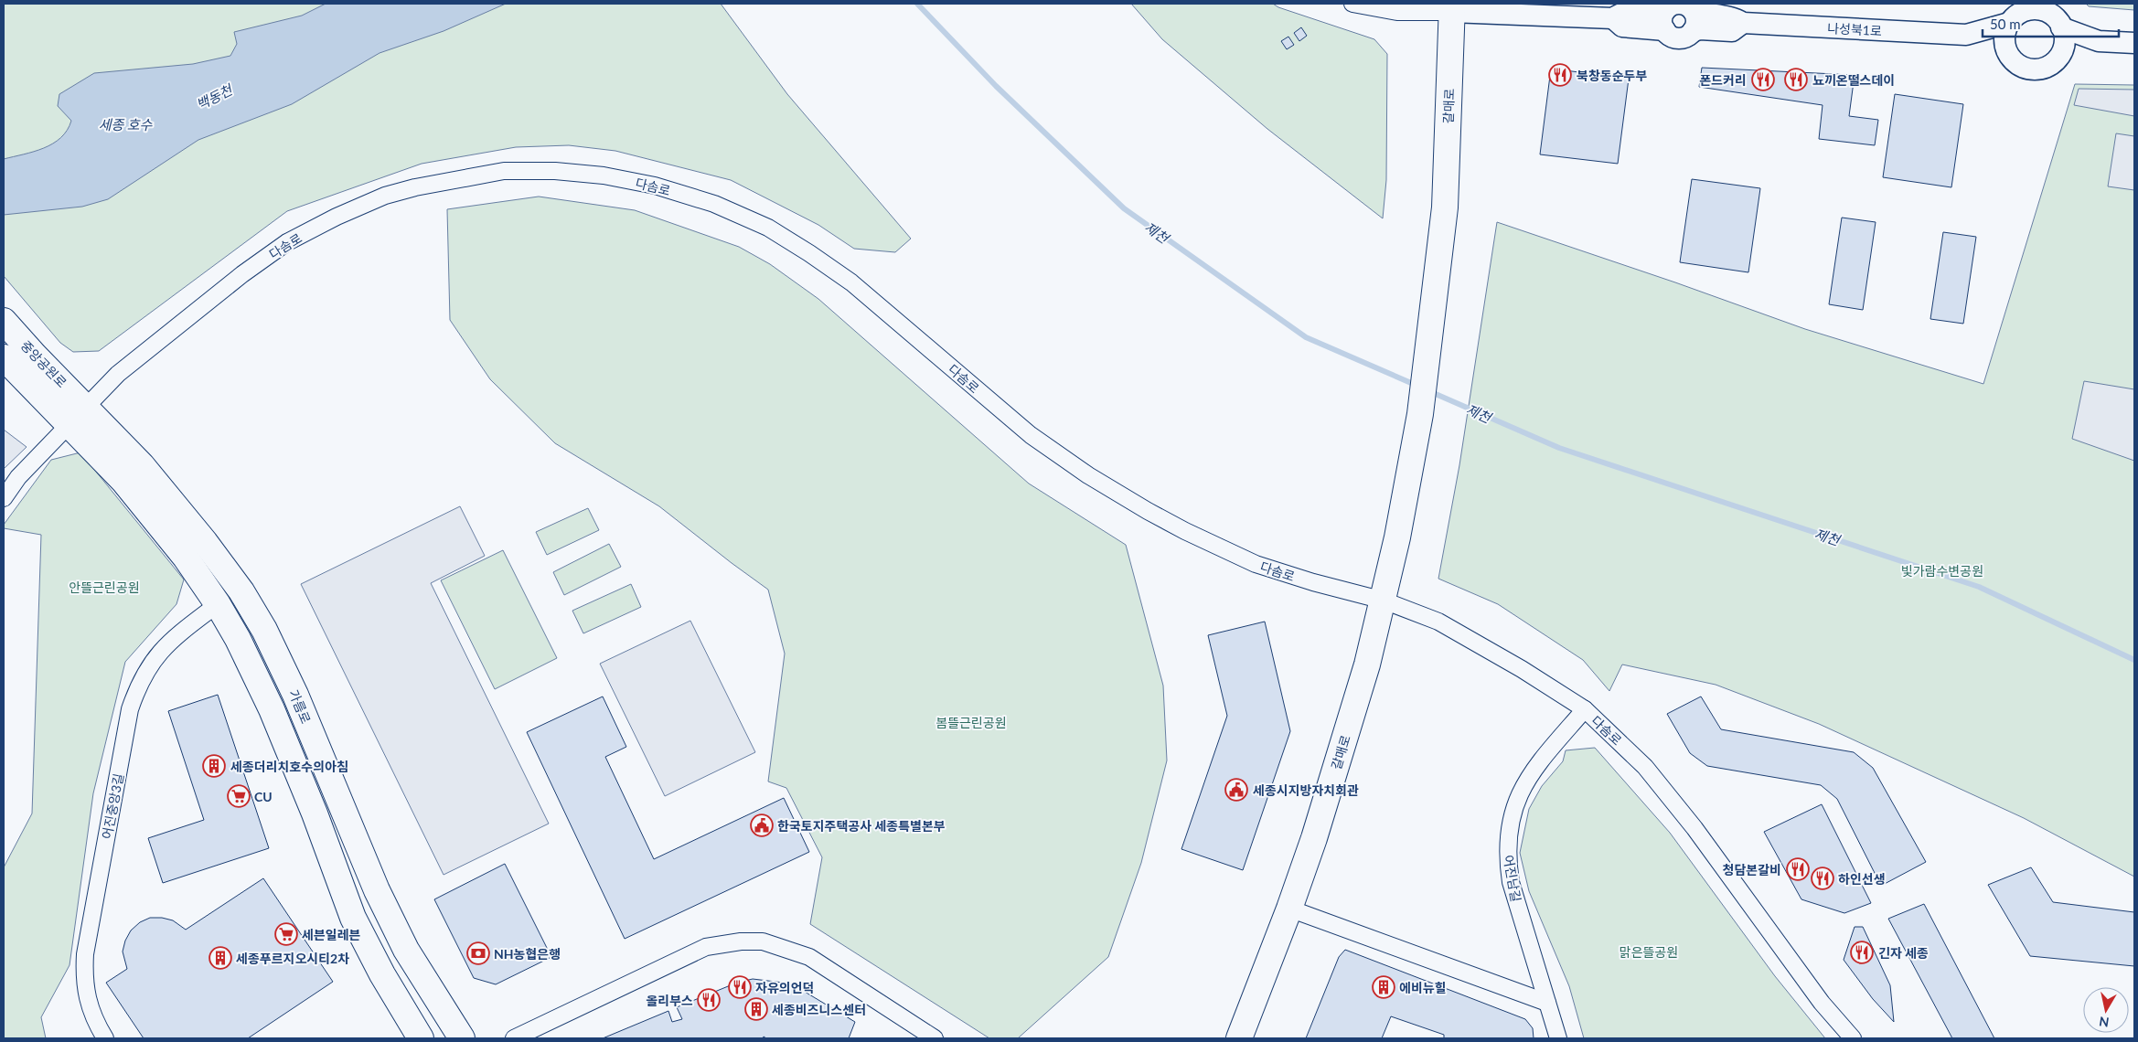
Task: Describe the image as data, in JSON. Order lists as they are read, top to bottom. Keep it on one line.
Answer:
{"streets":{"main road":["갈매로","중앙공원로","가름로"],"street":["나성북1로","다솜로","어진중앙3길","어진남길"]},"crossings":[["갈매로","다솜로"],["다솜로","중앙공원로"],["다솜로","가름로"],["다솜로","어진남길"],["중앙공원로","가름로"]],"water":["백동천","세종 호수","제천"],"parks":["빛가람수변공원","안뜰근린공원","봄뜰근린공원","맑은뜰공원"],"places":{"restaurant":["북창동순두부","폰드커리","뇨끼온떨스데이","청담본갈비","하인선생","긴자 세종","자유의언덕","올리부스"],"building":["세종더리치호수의아침","세종푸르지오시티2차","에비뉴힐","세종비즈니스센터"],"public building":["세종시지방자치회관","한국토지주택공사 세종특별본부"],"supermarket":["CU","세븐일레븐"],"bank":["NH농협은행"]},"scale_bar":"50 m","north":"bottom"}
